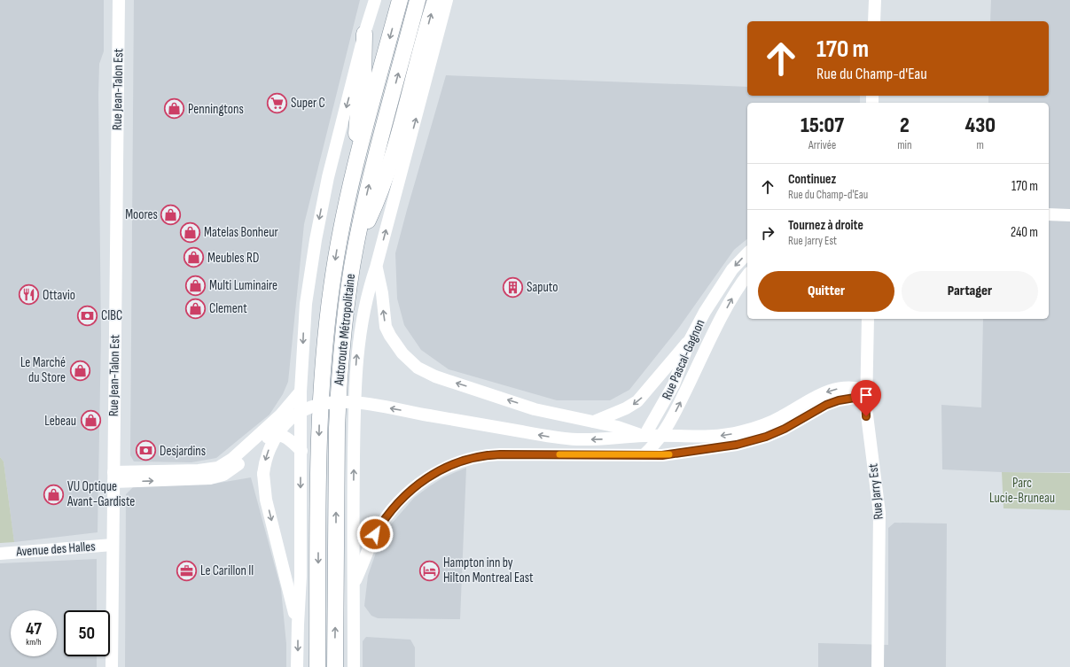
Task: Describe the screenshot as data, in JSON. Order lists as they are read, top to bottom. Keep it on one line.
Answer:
{"streets":{"highway":["Autoroute Métropolitaine"],"main road":["Rue Jean-Talon Est","Rue Pascal-Gagnon","Rue Jarry Est","Avenue des Halles"]},"crossings":[["Rue Jean-Talon Est","Avenue des Halles"]],"parks":["Parc Lucie-Bruneau"],"places":{"supermarket":["Super C"],"shop":["Penningtons","Moores","Matelas Bonheur","Meubles RD","Multi Luminaire","Clement","Le Marché du Store","Lebeau","VU Optique Avant-Gardiste"],"building":["Saputo"],"restaurant":["Ottavio"],"bank":["CIBC","Desjardins"],"office":["Le Carillon II"],"hotel":["Hampton inn by Hilton Montreal East"]},"page":{"turn":["170 m","Rue du Champ-d'Eau"],"eta":["15:07","Arrivée","2","min","430","m"],"list":[{"name":"Continuez","note":"Rue du Champ-d'Eau","value":"170 m"},{"name":"Tournez à droite","note":"Rue Jarry Est","value":"240 m"}],"buttons":["Quitter","Partager"],"speed":"47 km/h","limit":"50"}}
